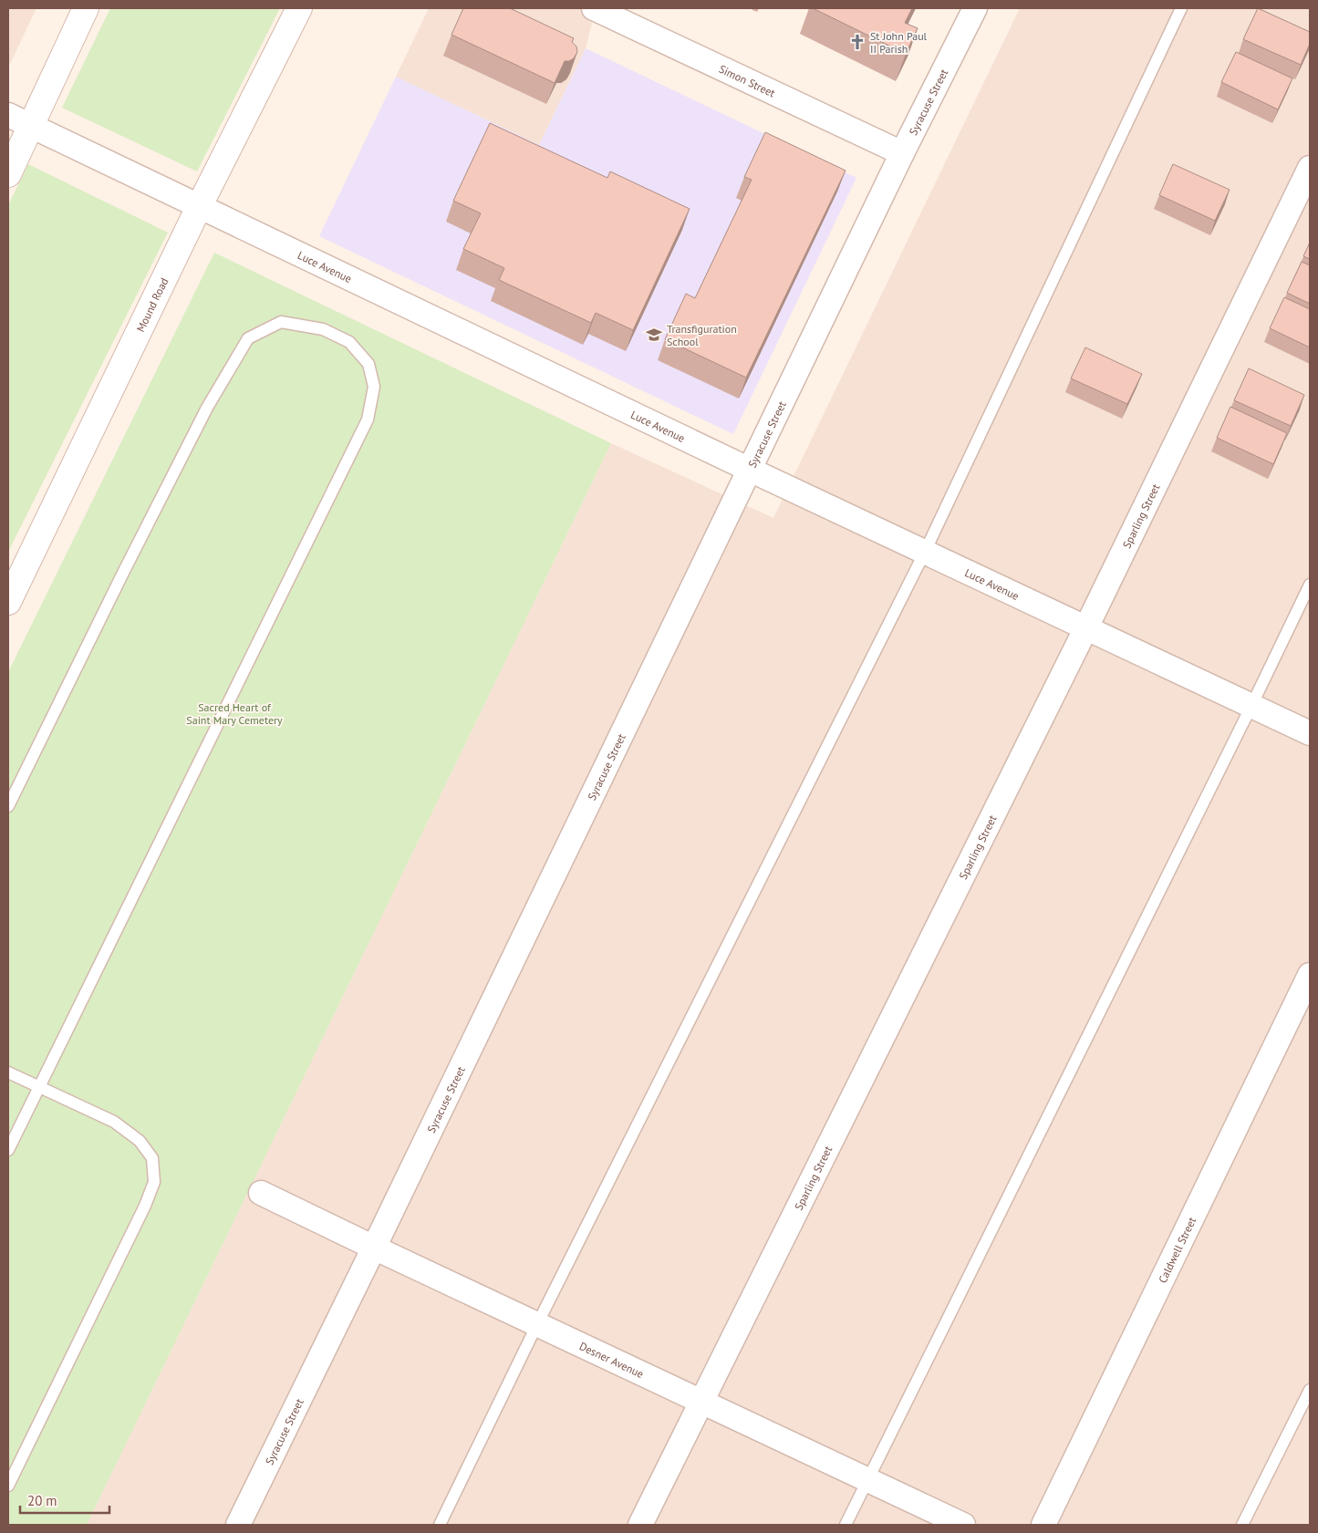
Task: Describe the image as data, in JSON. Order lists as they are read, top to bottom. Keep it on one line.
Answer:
{"streets":{"main road":["Mound Road"],"street":["Simon Street","Syracuse Street","Luce Avenue","Sparling Street","Caldwell Street","Desner Avenue"]},"crossings":[["Simon Street","Syracuse Street"],["Syracuse Street","Luce Avenue"],["Syracuse Street","Desner Avenue"],["Luce Avenue","Mound Road"],["Luce Avenue","Sparling Street"],["Sparling Street","Desner Avenue"]],"parks":["Sacred Heart of Saint Mary Cemetery"],"places":{"church":["St John Paul II Parish"],"school or university":["Transfiguration School"]},"scale_bar":"20 m"}
